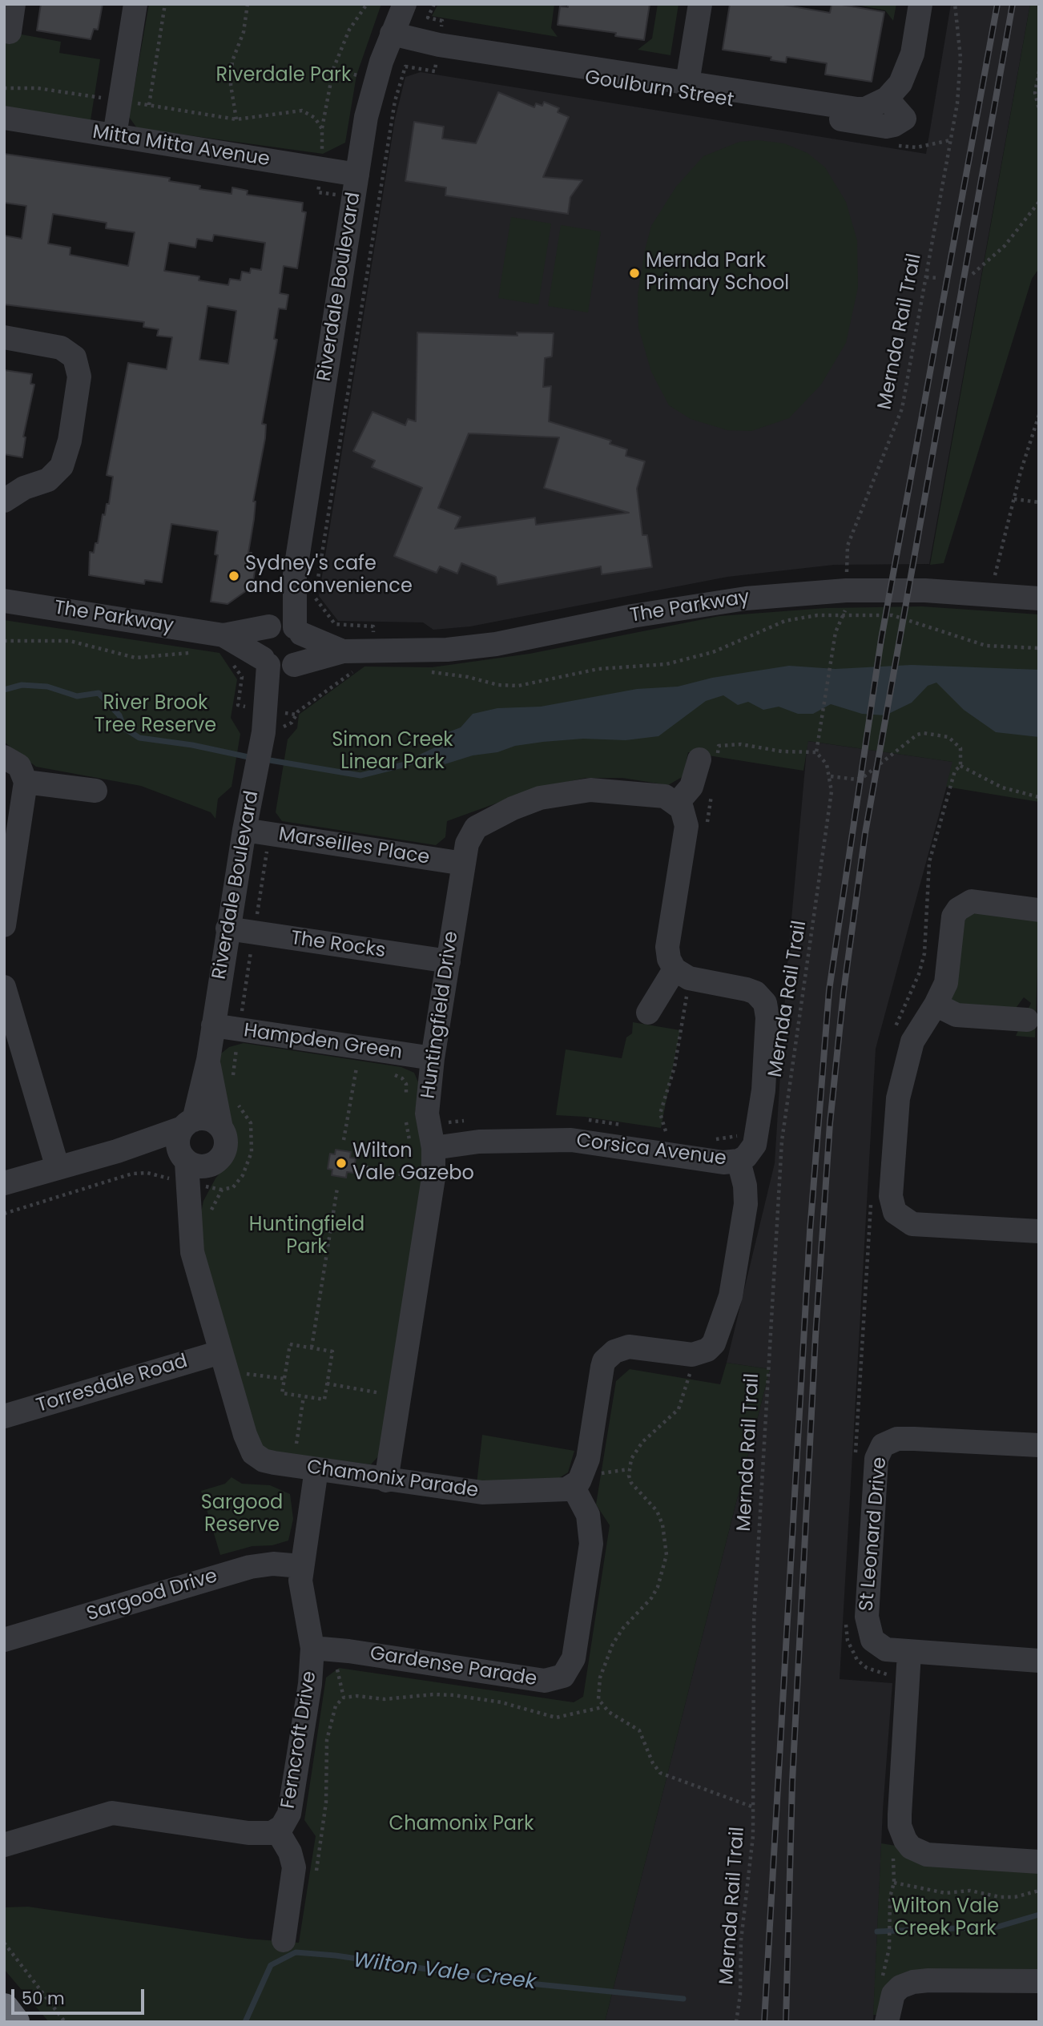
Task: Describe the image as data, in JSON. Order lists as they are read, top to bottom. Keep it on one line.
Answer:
{"streets":{"street":["Goulburn Street","Mitta Mitta Avenue","Riverdale Boulevard","The Parkway","Marseilles Place","The Rocks","Huntingfield Drive","Hampden Green","Corsica Avenue","Torresdale Road","Chamonix Parade","St Leonard Drive","Sargood Drive","Gardense Parade","Ferncroft Drive"],"path":["Mernda Rail Trail"]},"crossings":[["Goulburn Street","Riverdale Boulevard"],["Mitta Mitta Avenue","Riverdale Boulevard"],["Riverdale Boulevard","The Parkway"],["Riverdale Boulevard","Marseilles Place"],["Riverdale Boulevard","The Rocks"],["Riverdale Boulevard","Hampden Green"],["Riverdale Boulevard","Chamonix Parade"],["Mernda Rail Trail","The Parkway"],["Marseilles Place","Huntingfield Drive"],["The Rocks","Huntingfield Drive"],["Huntingfield Drive","Hampden Green"],["Huntingfield Drive","Corsica Avenue"],["Huntingfield Drive","Chamonix Parade"],["Torresdale Road","Chamonix Parade"],["Chamonix Parade","Gardense Parade"],["Chamonix Parade","Ferncroft Drive"],["Sargood Drive","Ferncroft Drive"],["Gardense Parade","Ferncroft Drive"]],"water":["Wilton Vale Creek"],"parks":["Riverdale Park","River Brook Tree Reserve","Simon Creek Linear Park","Huntingfield Park","Sargood Reserve","Chamonix Park","Wilton Vale Creek Park"],"places":["Mernda Park Primary School","Sydney's cafe and convenience","Wilton Vale Gazebo"],"scale_bar":"50 m"}
